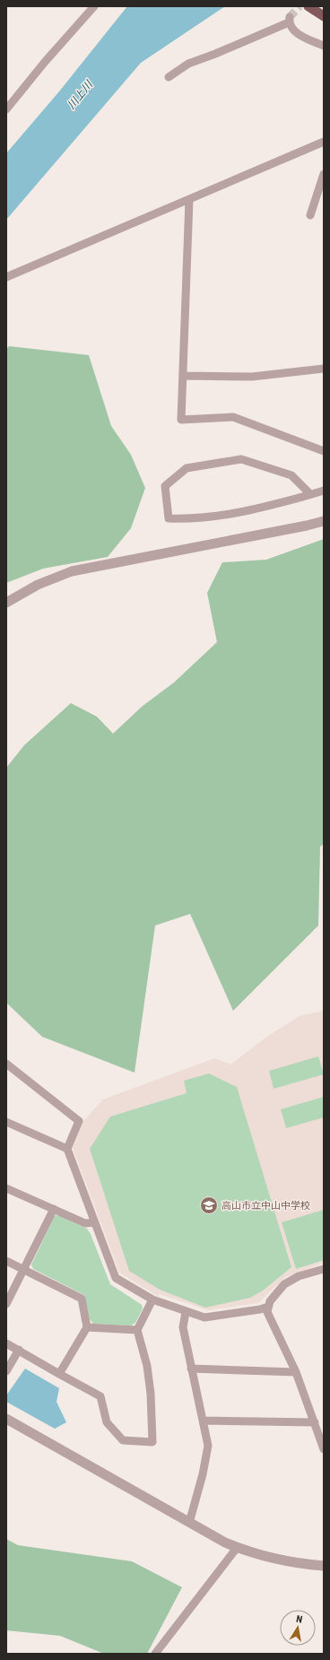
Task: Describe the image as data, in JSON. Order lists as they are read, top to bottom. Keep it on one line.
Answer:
{"water":["川上川"],"places":{"school or university":["高山市立中山中学校"]},"north":"top"}
